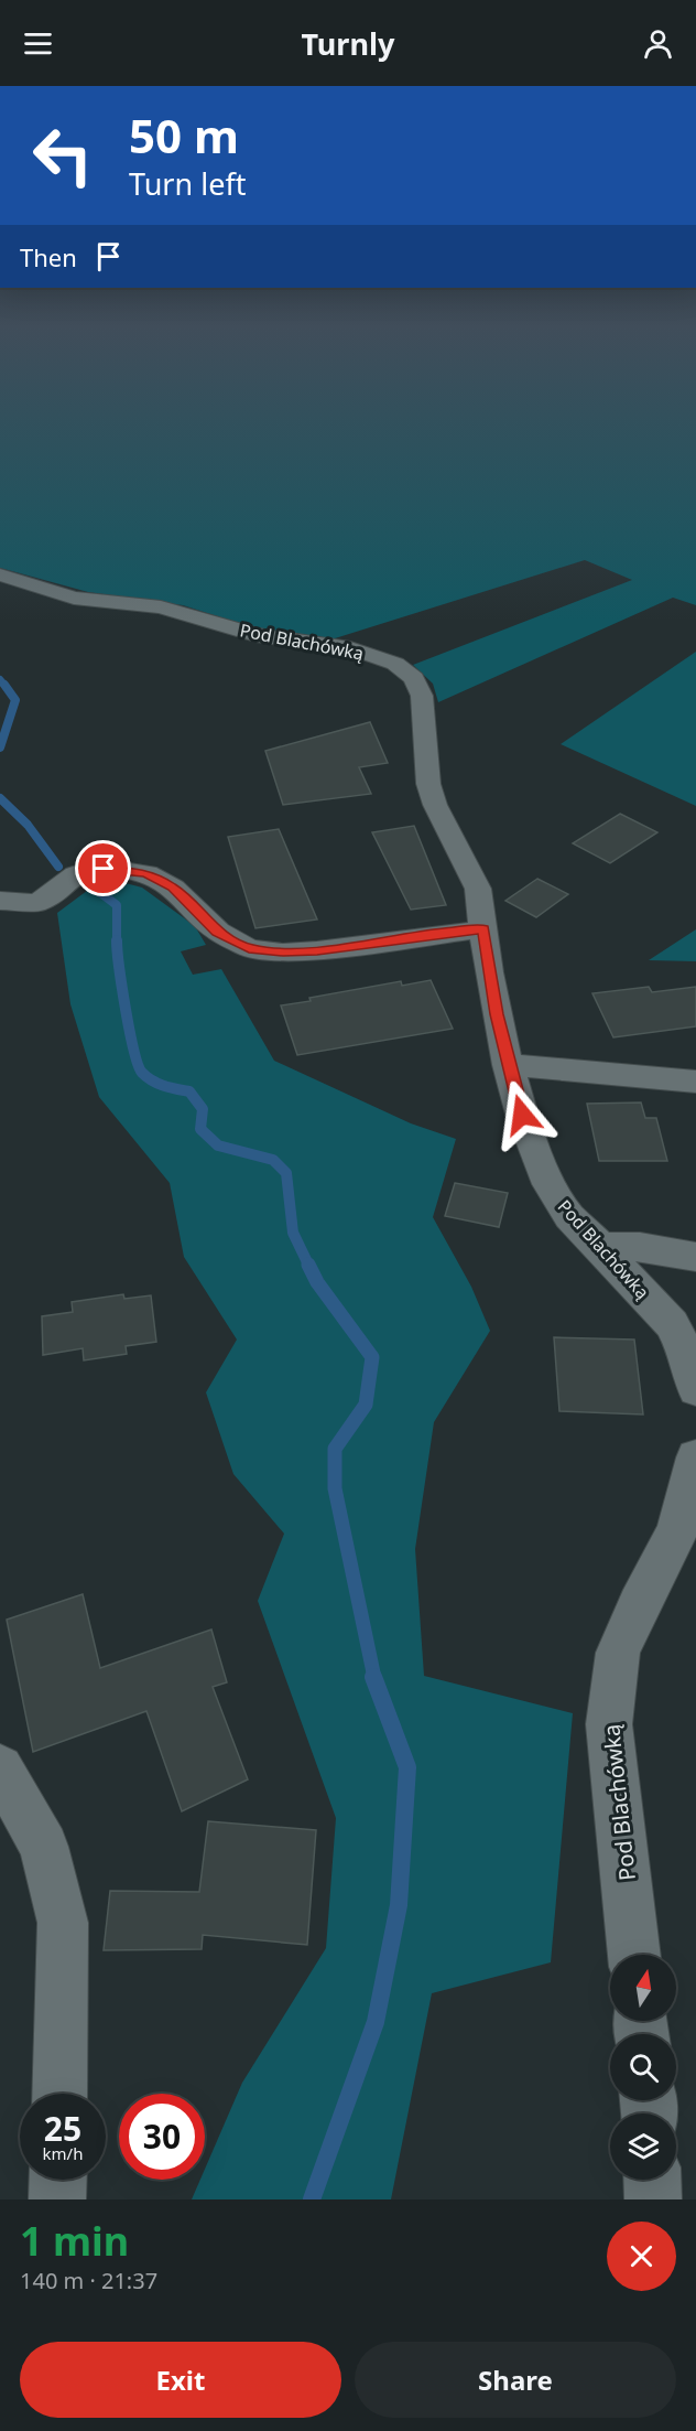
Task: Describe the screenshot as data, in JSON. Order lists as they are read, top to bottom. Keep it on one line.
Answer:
{"streets":{"street":["Pod Blachówką"]},"north":"top","page":{"header":"Turnly","turn":["50 m","Turn left"],"then":"Then","speed":"25 km/h","limit":"30","heading":["1 min","140 m · 21:37"],"buttons":["Exit","Share"]}}
